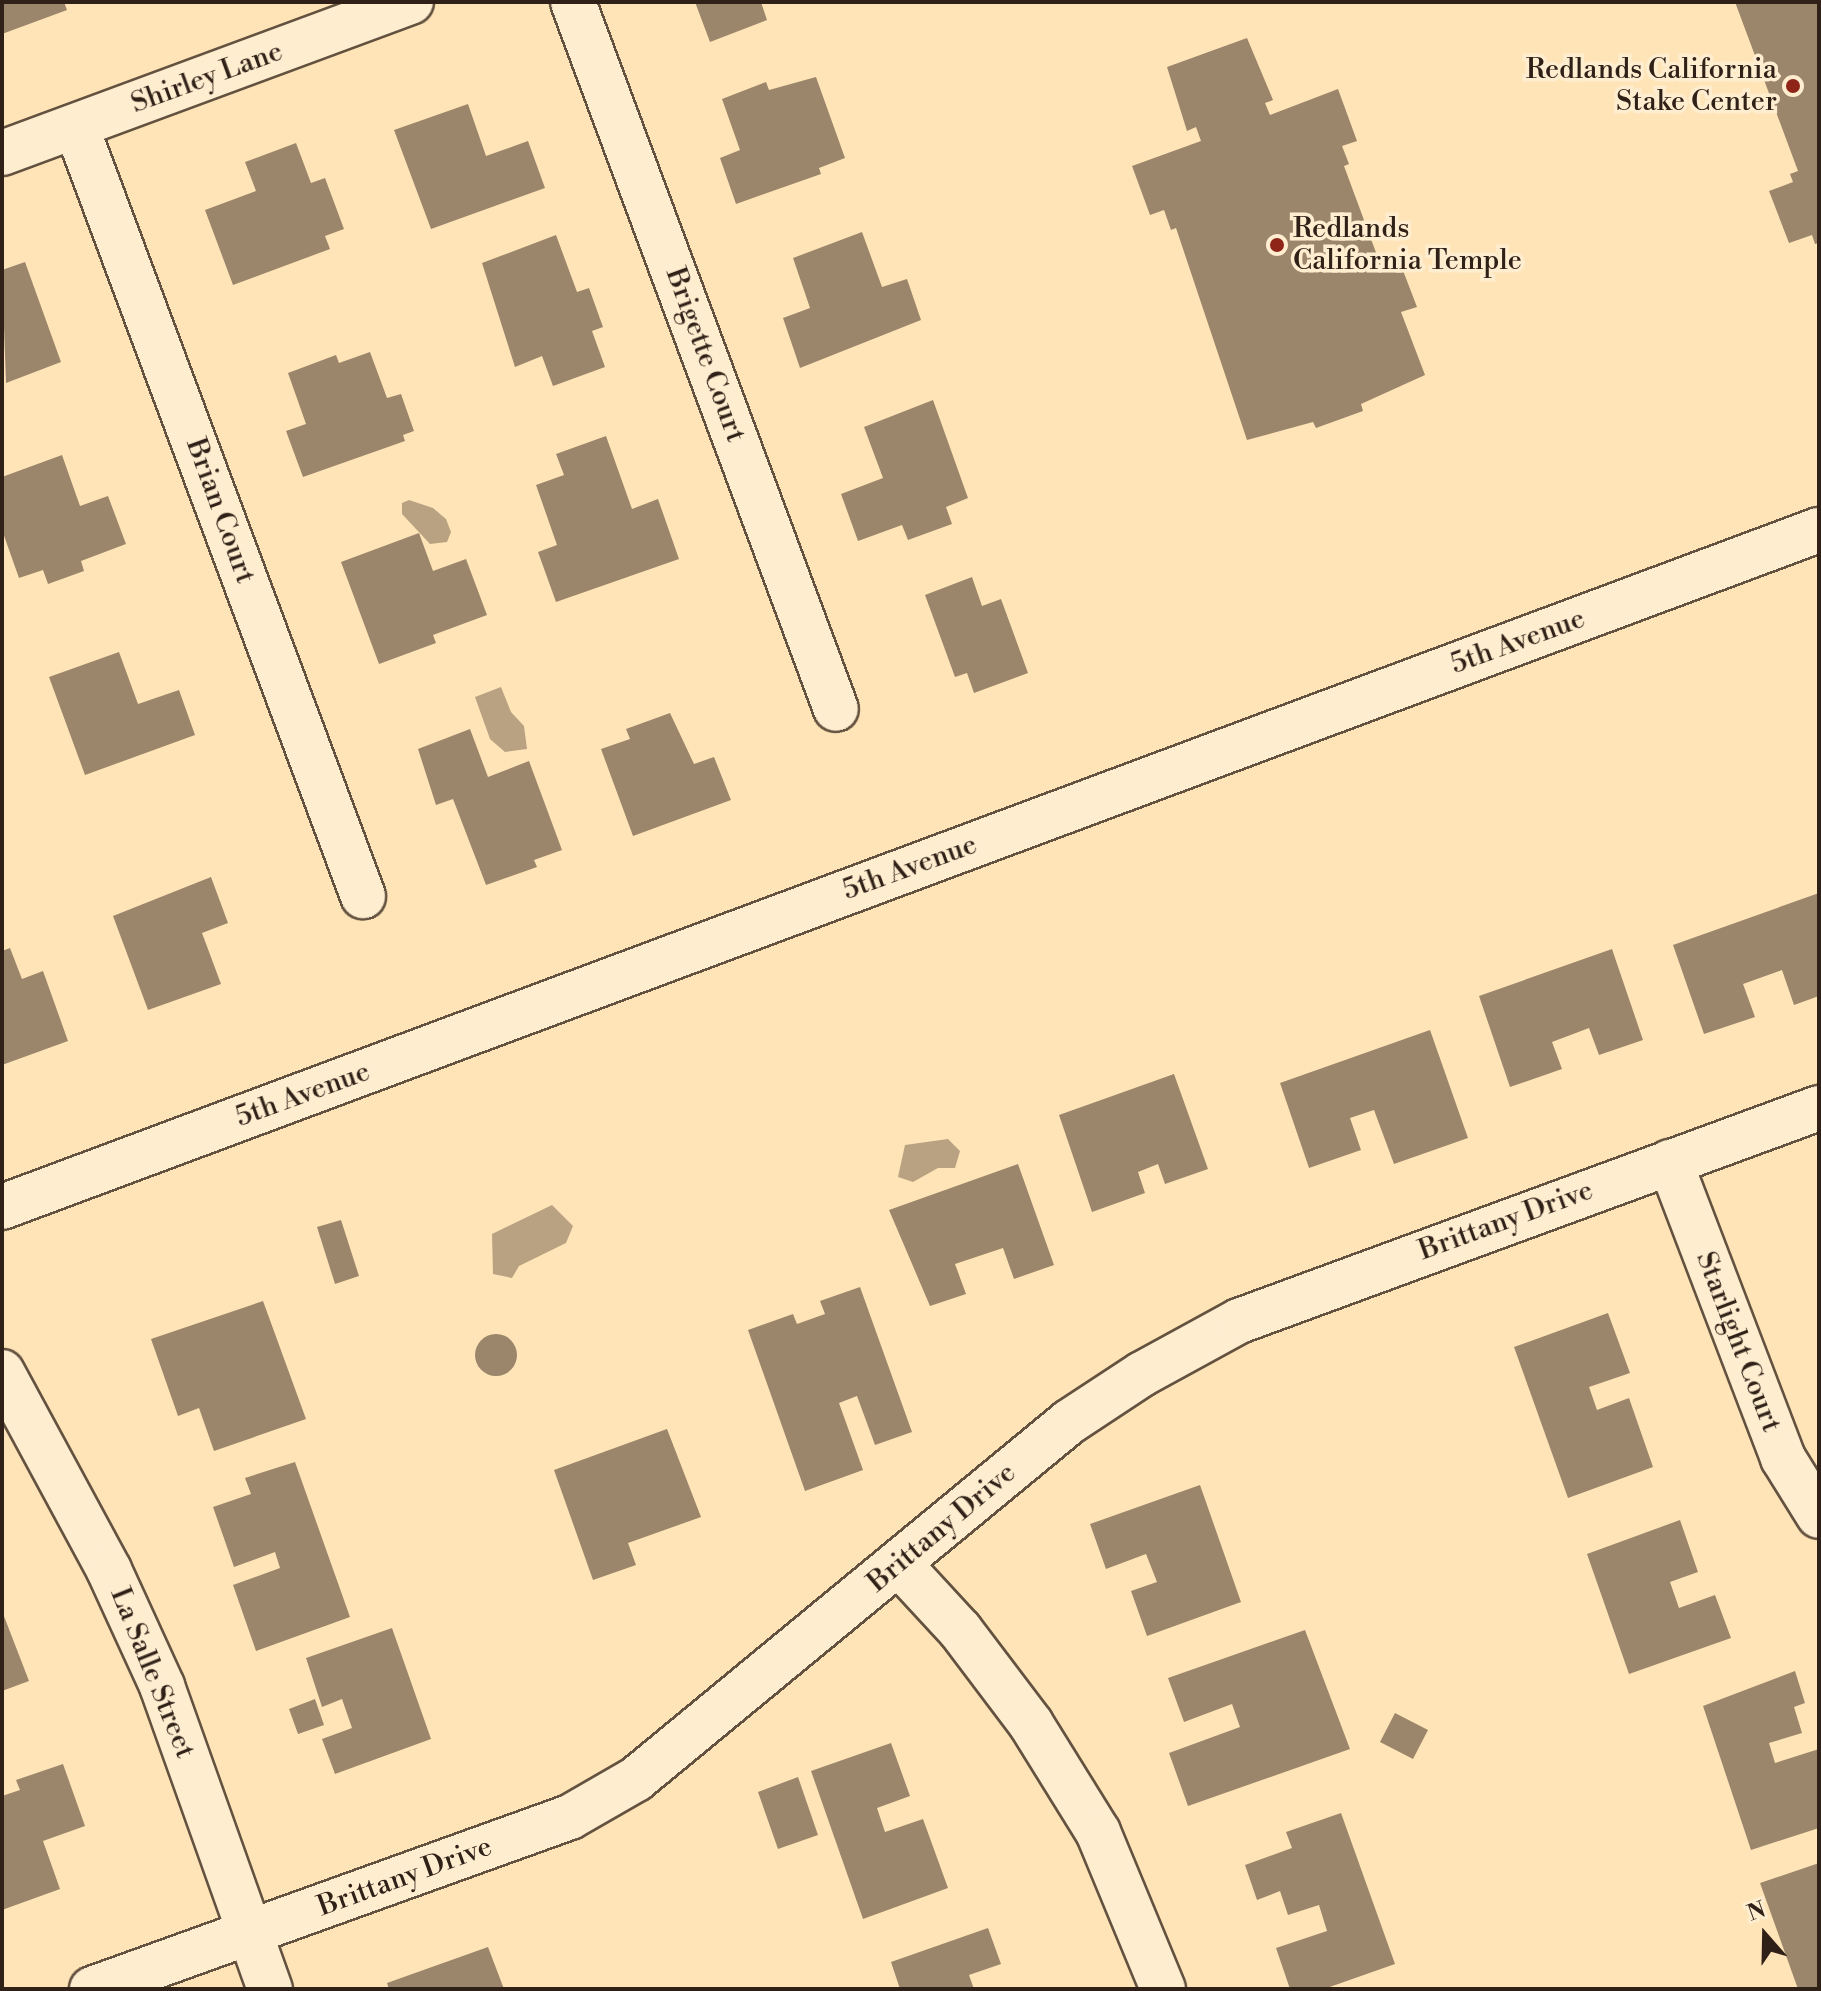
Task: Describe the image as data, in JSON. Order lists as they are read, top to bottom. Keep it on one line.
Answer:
{"streets":{"street":["Shirley Lane","Brigette Court","Brian Court","5th Avenue","Brittany Drive","Starlight Court","La Salle Street"]},"crossings":[["Shirley Lane","Brian Court"],["Brittany Drive","Starlight Court"],["Brittany Drive","La Salle Street"]],"places":["Redlands California Stake Center","Redlands California Temple"],"north":"top"}
